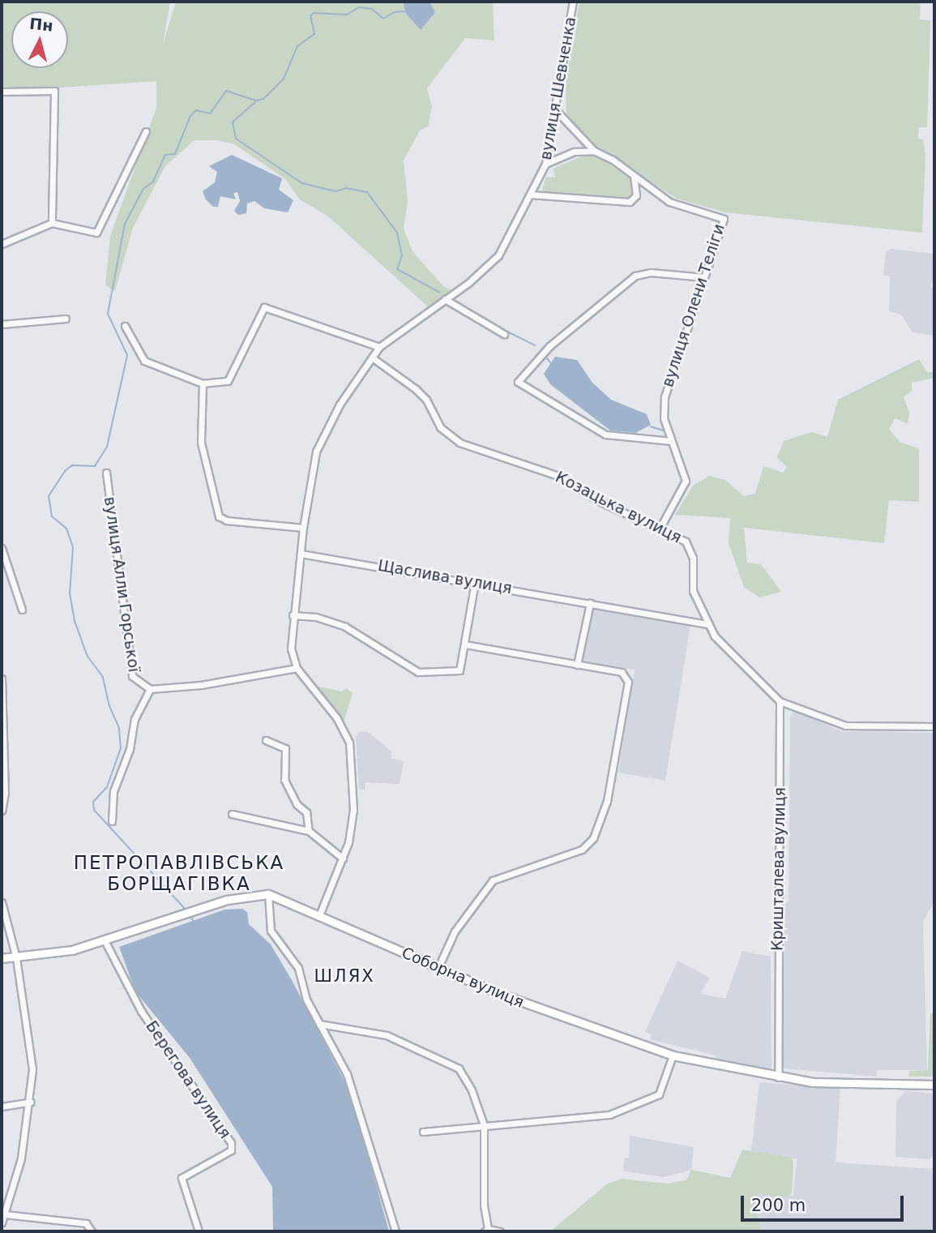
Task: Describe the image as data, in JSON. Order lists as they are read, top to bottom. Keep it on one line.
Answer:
{"streets":{"main road":["Соборна вулиця"],"street":["вулиця Шевченка","вулиця Олени Теліги","Козацька вулиця","Щаслива вулиця","вулиця Алли Горської","Кришталева вулиця","Берегова вулиця"]},"crossings":[["вулиця Шевченка","вулиця Олени Теліги"],["вулиця Шевченка","Козацька вулиця"],["вулиця Шевченка","Щаслива вулиця"],["вулиця Шевченка","вулиця Алли Горської"],["вулиця Шевченка","Соборна вулиця"],["вулиця Олени Теліги","Козацька вулиця"],["Козацька вулиця","Щаслива вулиця"],["Козацька вулиця","Кришталева вулиця"],["Кришталева вулиця","Соборна вулиця"],["Соборна вулиця","Берегова вулиця"]],"districts":["ПЕТРОПАВЛІВСЬКА БОРЩАГІВКА","ШЛЯХ"],"scale_bar":"200 m","north":"top"}
